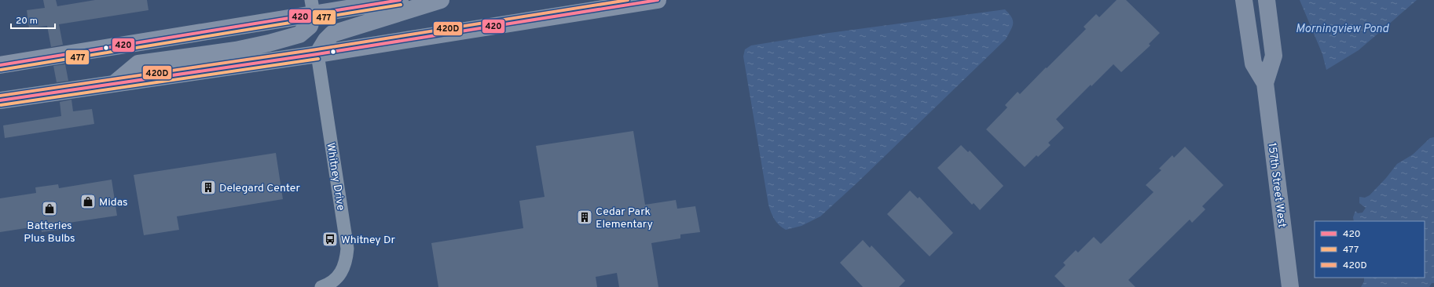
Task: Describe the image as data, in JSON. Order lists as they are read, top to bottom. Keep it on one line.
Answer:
{"streets":{"street":["Whitney Drive","157th Street West"]},"water":["Morningview Pond"],"places":{"building":["Delegard Center","Cedar Park Elementary"],"shop":["Midas","Batteries Plus Bulbs"],"bus stop":["Whitney Dr"]},"lines":["transit line 420","transit line 420D","transit line 477"],"legend":["420","477","420D"],"scale_bar":"20 m"}
